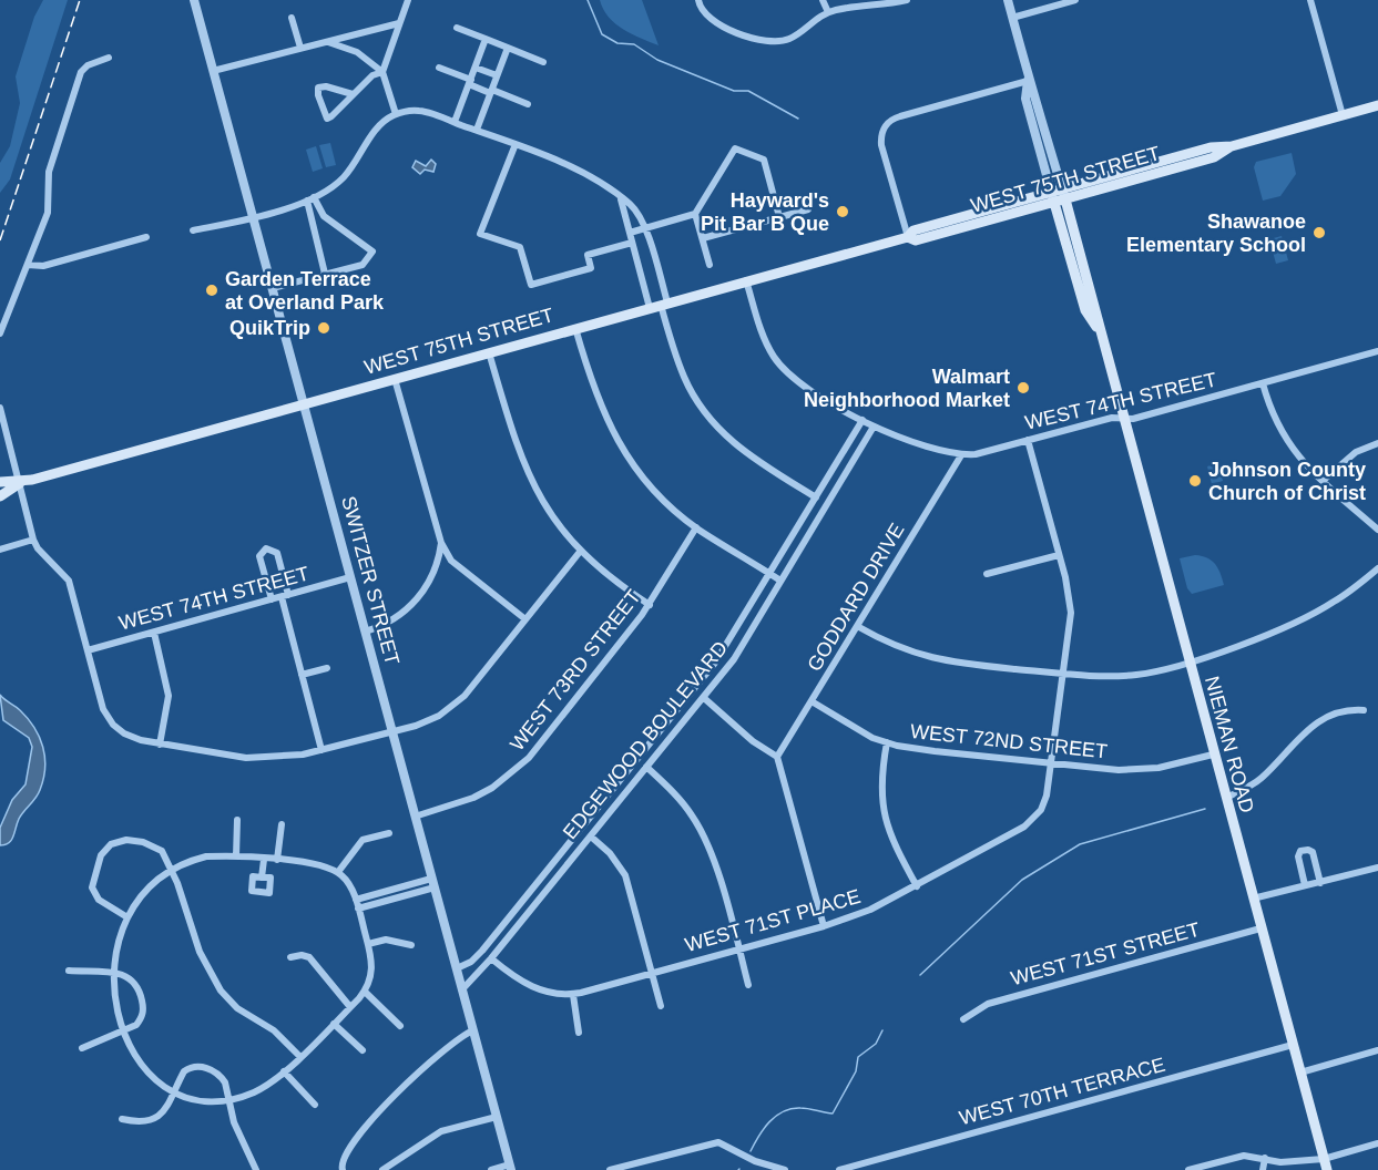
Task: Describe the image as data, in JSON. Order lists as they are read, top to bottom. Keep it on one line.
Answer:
{"streets":{"main road":["WEST 75TH STREET","NIEMAN ROAD"],"street":["WEST 74TH STREET","SWITZER STREET","GODDARD DRIVE","WEST 73RD STREET","EDGEWOOD BOULEVARD","WEST 72ND STREET","WEST 71ST PLACE","WEST 71ST STREET","WEST 70TH TERRACE"]},"crossings":[["WEST 75TH STREET","WEST 74TH STREET"],["WEST 75TH STREET","SWITZER STREET"],["WEST 75TH STREET","NIEMAN ROAD"],["WEST 74TH STREET","SWITZER STREET"],["WEST 74TH STREET","GODDARD DRIVE"],["WEST 74TH STREET","EDGEWOOD BOULEVARD"],["WEST 74TH STREET","NIEMAN ROAD"],["WEST 74TH STREET","WEST 71ST PLACE"],["SWITZER STREET","WEST 73RD STREET"],["SWITZER STREET","EDGEWOOD BOULEVARD"],["GODDARD DRIVE","WEST 72ND STREET"],["EDGEWOOD BOULEVARD","WEST 71ST PLACE"],["WEST 72ND STREET","NIEMAN ROAD"],["WEST 72ND STREET","WEST 71ST PLACE"],["NIEMAN ROAD","WEST 71ST STREET"],["NIEMAN ROAD","WEST 70TH TERRACE"]],"places":["Hayward's Pit Bar B Que","Shawanoe Elementary School","Garden Terrace at Overland Park","QuikTrip","Walmart Neighborhood Market","Johnson County Church of Christ"]}
